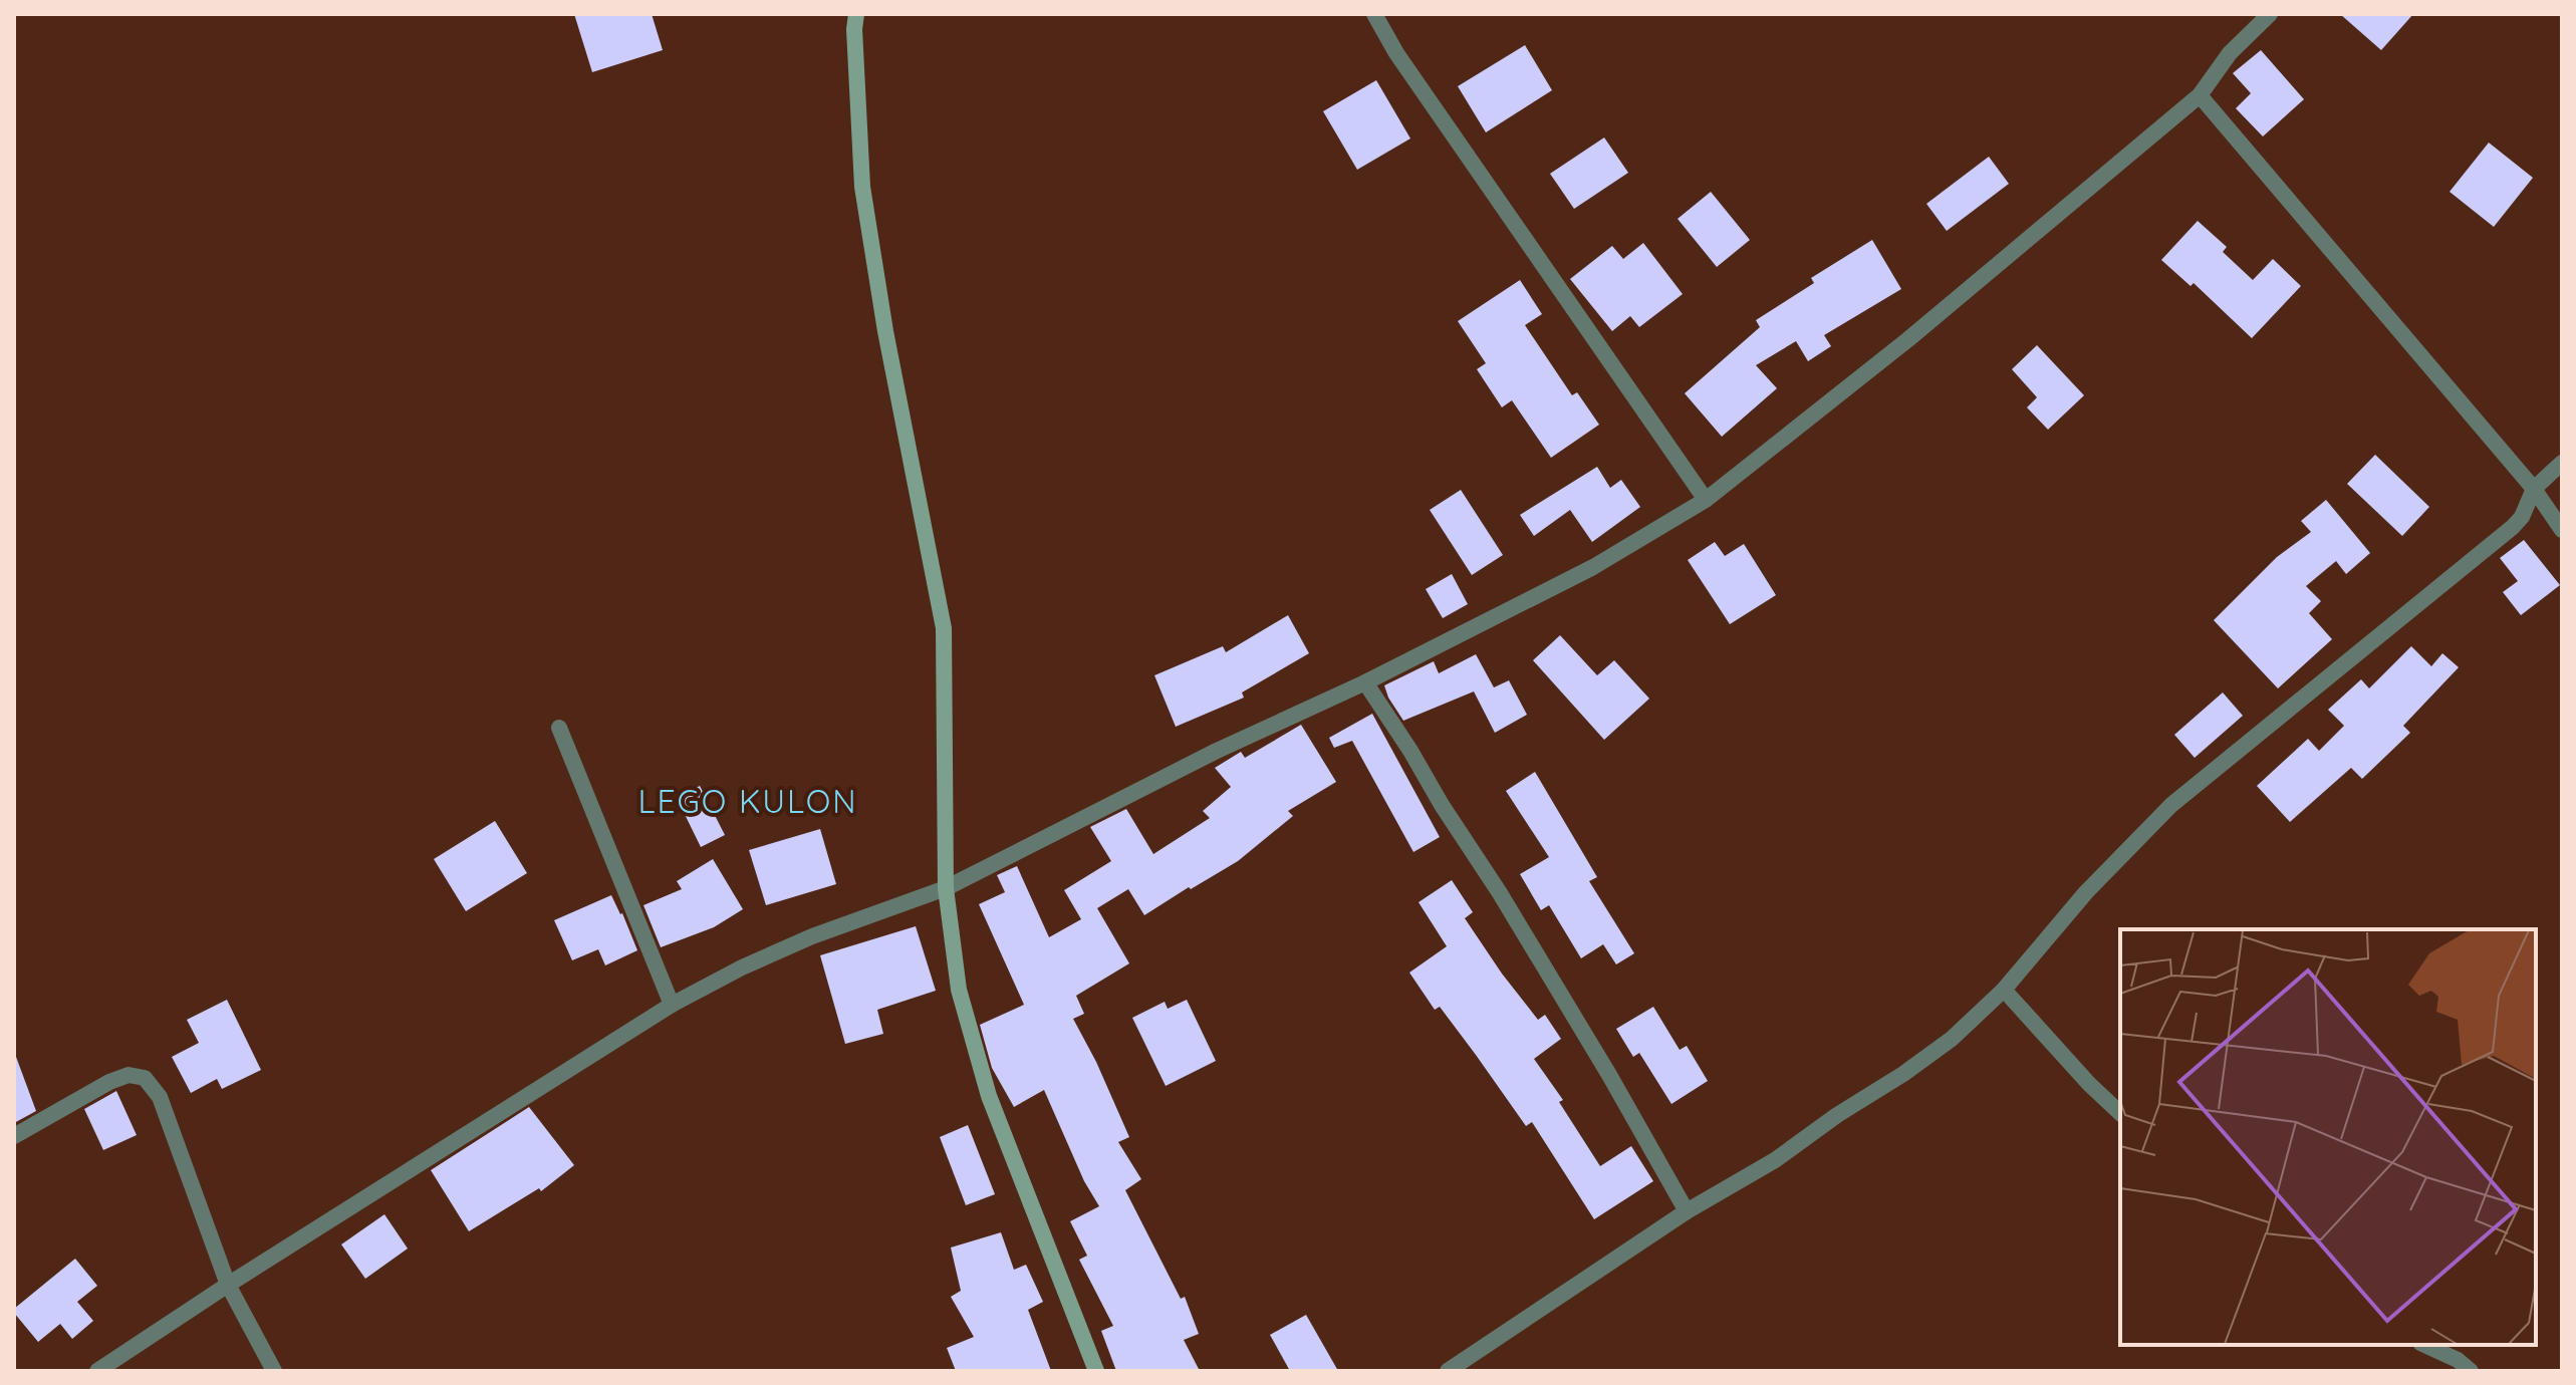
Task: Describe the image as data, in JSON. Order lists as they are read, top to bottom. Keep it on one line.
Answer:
{"districts":["LEGO KULON"]}
